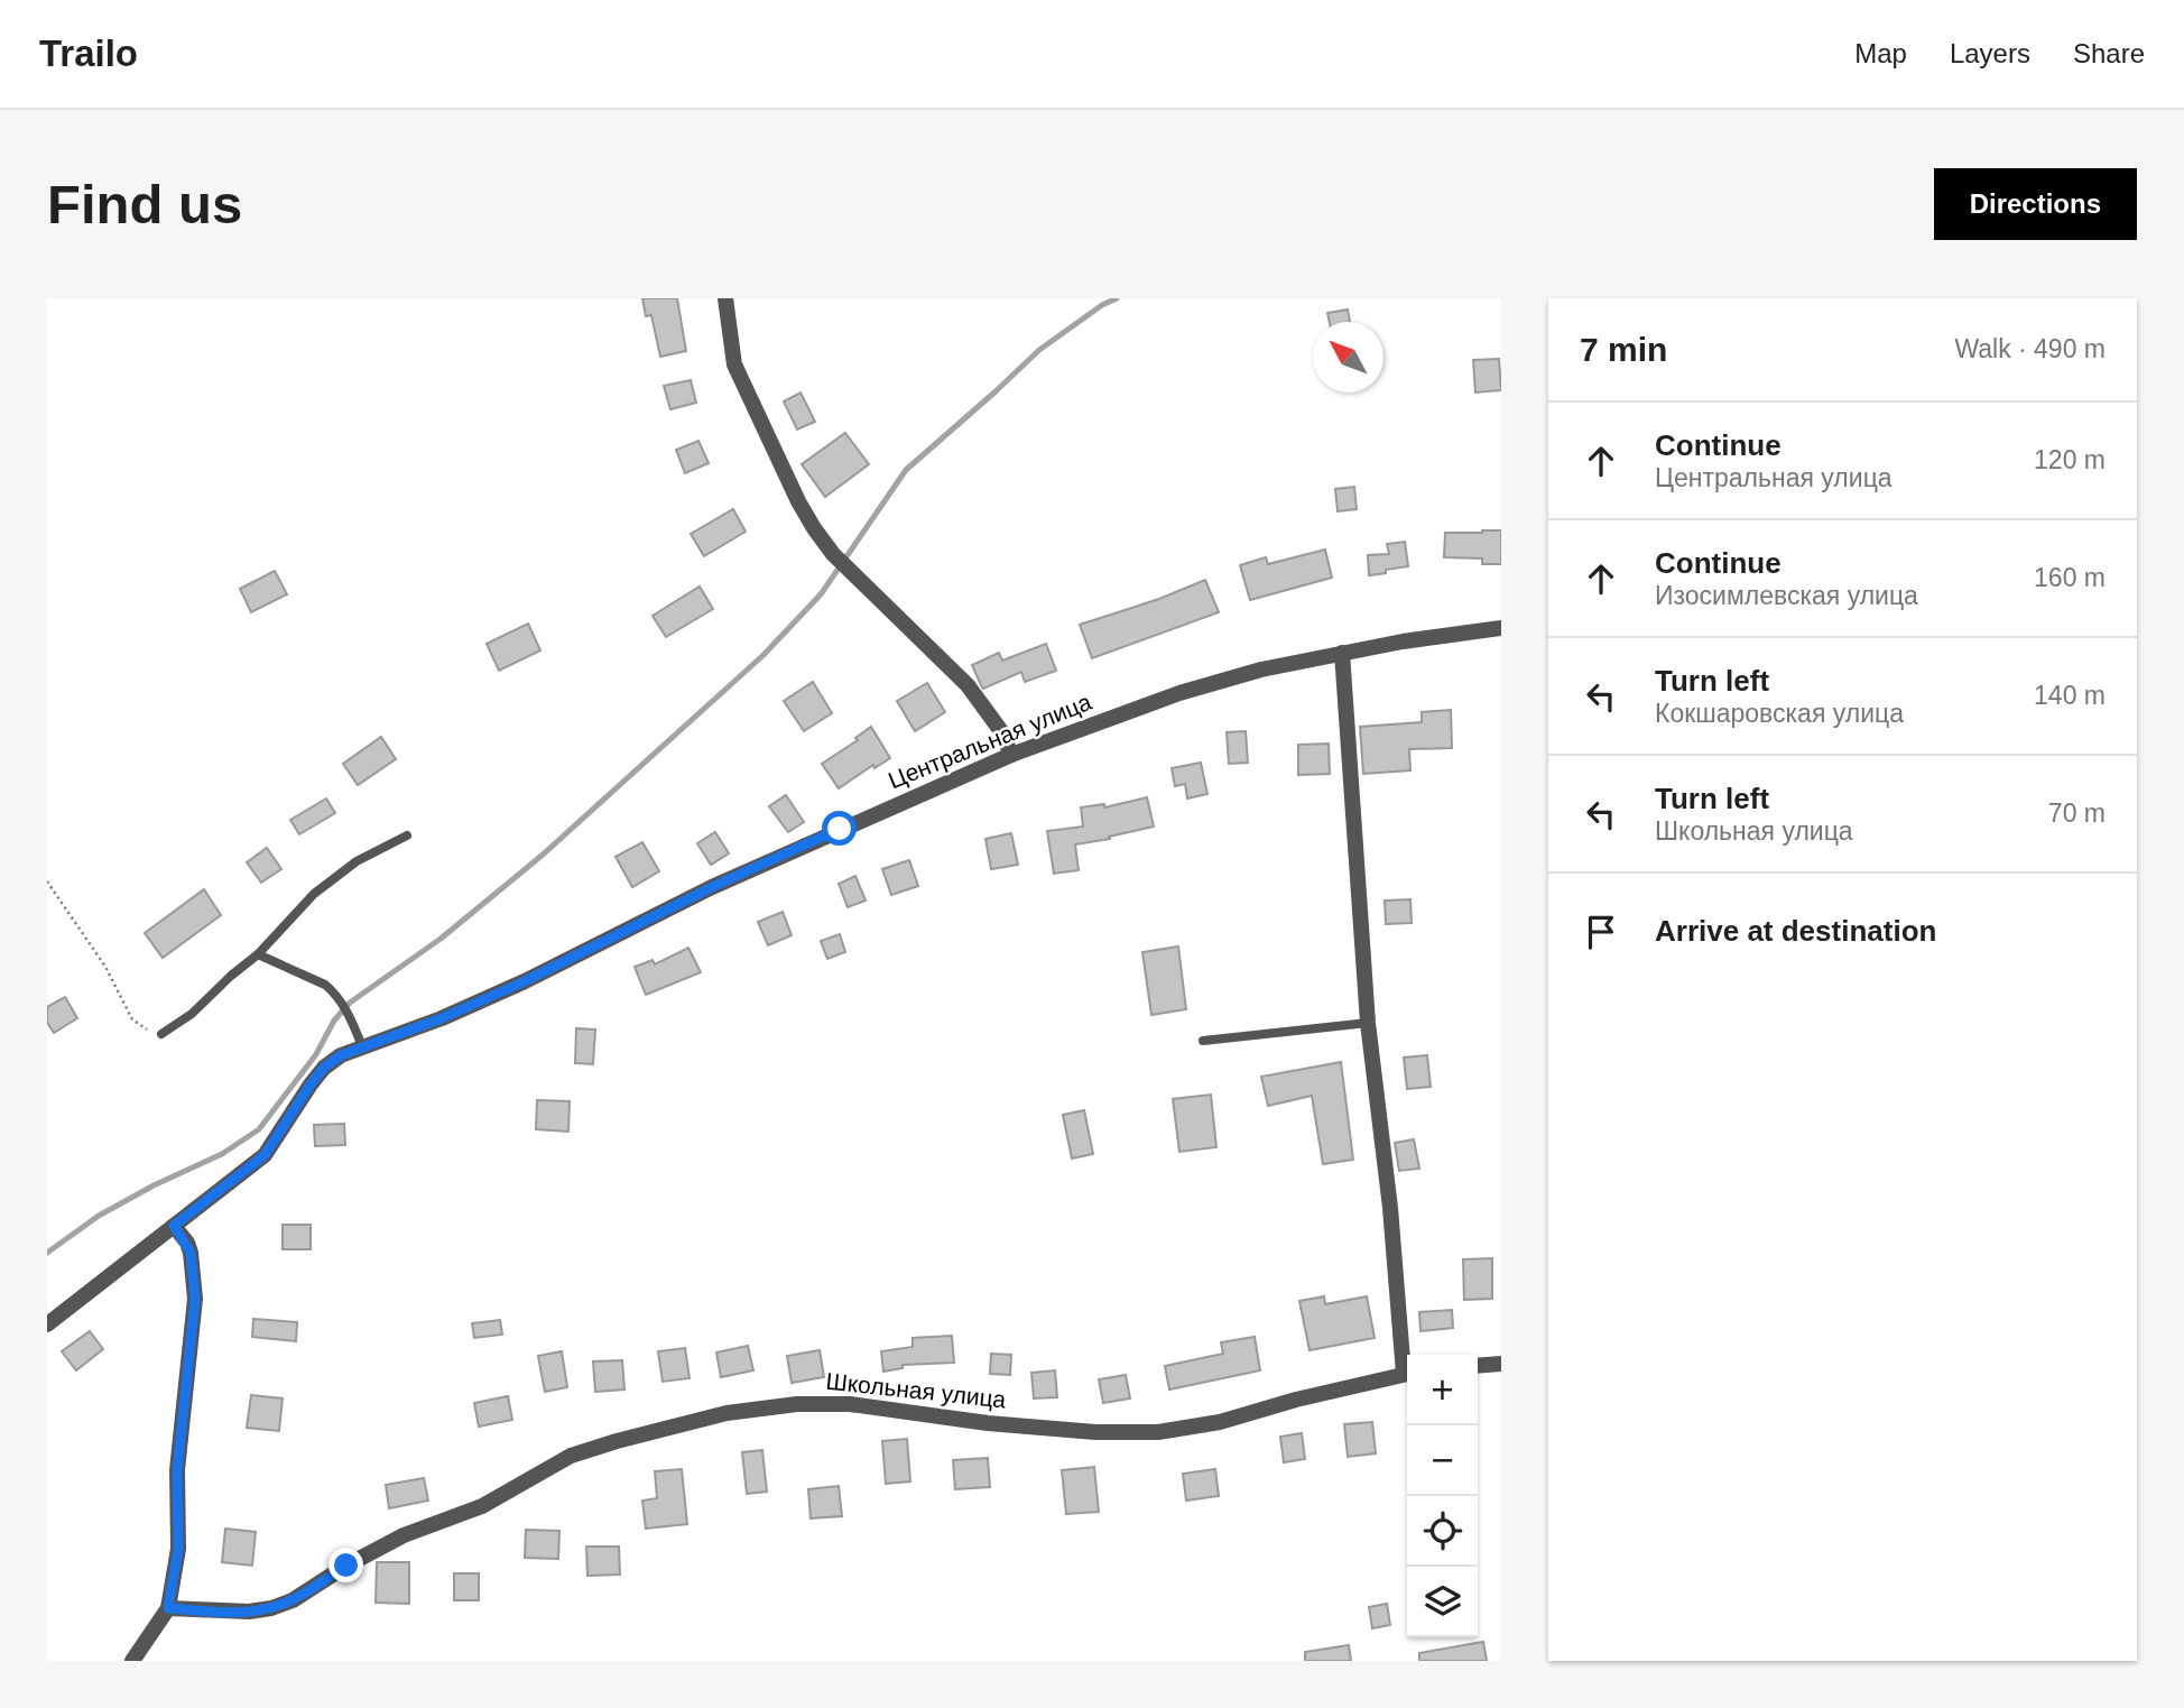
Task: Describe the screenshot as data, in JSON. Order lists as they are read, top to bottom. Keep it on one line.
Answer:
{"streets":{"street":["Центральная улица","Школьная улица"]},"north":"top left","page":{"header":"Trailo","nav":["Map","Layers","Share"],"buttons":"Directions","title":"Find us","heading":["7 min","Walk · 490 m"],"list":[["Continue","Центральная улица","120 m"],["Continue","Изосимлевская улица","160 m"],["Turn left","Кокшаровская улица","140 m"],["Turn left","Школьная улица","70 m"],"Arrive at destination"],"map_buttons":["+","−"]}}
